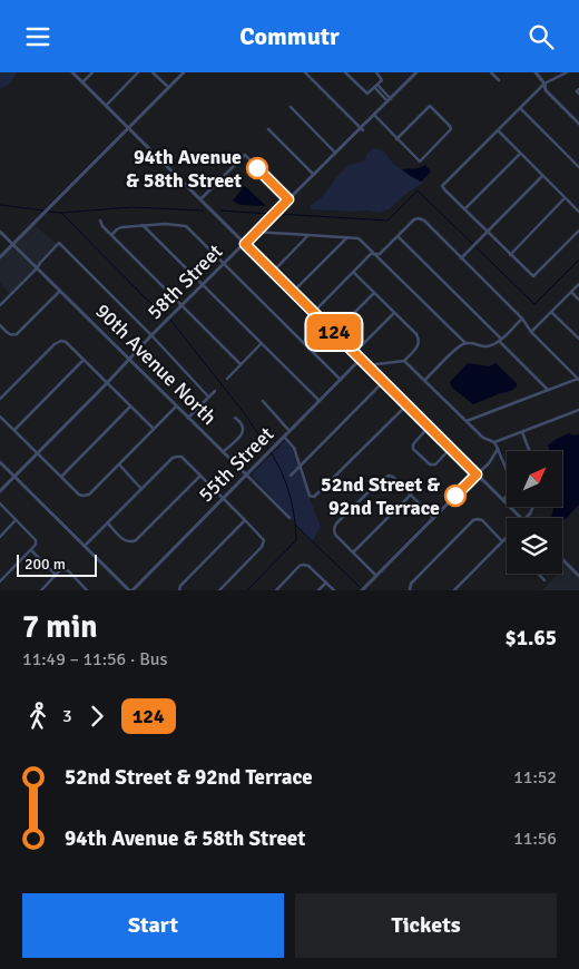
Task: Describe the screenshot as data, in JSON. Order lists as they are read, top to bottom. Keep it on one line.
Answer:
{"streets":{"street":["58th Street","90th Avenue North","55th Street"]},"crossings":[["58th Street","90th Avenue North"],["90th Avenue North","55th Street"]],"places":["94th Avenue & 58th Street","52nd Street & 92nd Terrace"],"lines":["bus line 124"],"scale_bar":"200 m","north":"top right","page":{"header":"Commutr","on_map":"124","scale":"200 m","heading":["7 min","11:49 – 11:56 · Bus","$1.65"],"legs":["3","124"],"list":[{"name":"52nd Street & 92nd Terrace","value":"11:52"},{"name":"94th Avenue & 58th Street","value":"11:56"}],"buttons":["Start","Tickets"]}}
